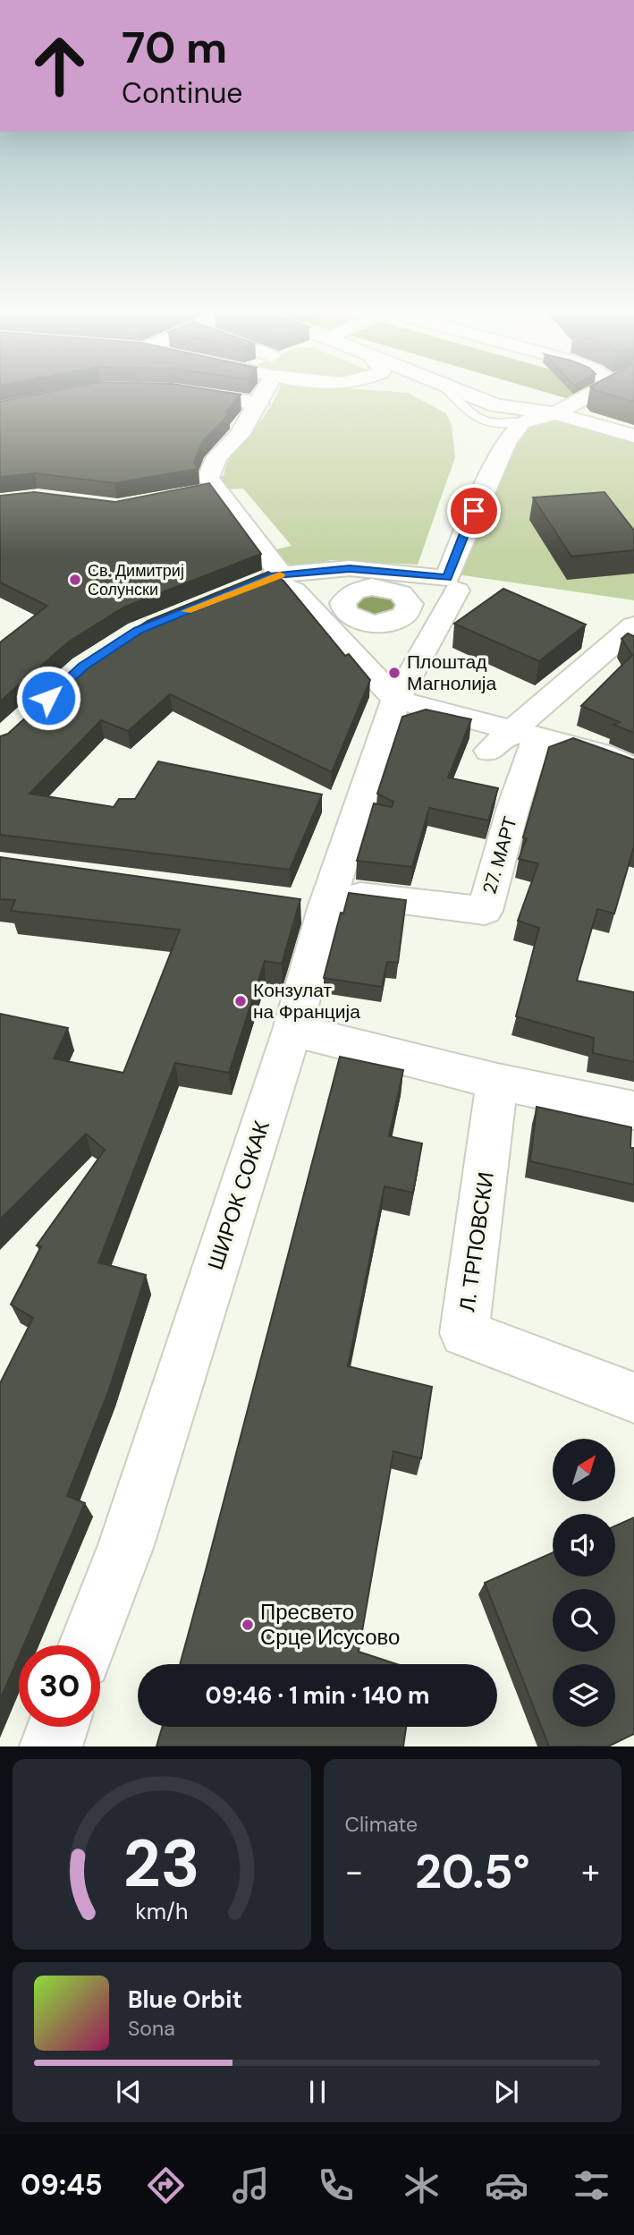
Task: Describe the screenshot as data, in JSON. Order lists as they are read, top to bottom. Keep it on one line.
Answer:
{"streets":{"street":["27. МАРТ","ШИРОК СОКАК","Л. ТРПОВСКИ"]},"crossings":[["27. МАРТ","ШИРОК СОКАК"]],"places":["Св. Димитриј Солунски","Плоштад Магнолија","Конзулат на Франција","Пресвето Срце Исусово"],"north":"top right","page":{"turn":["70 m","Continue"],"limit":"30","trip":"09:46 · 1 min · 140 m","tile":"Climate","heat":["−","20.5°","+"],"song":["Blue Orbit","Sona"],"tabs":"09:45","gauge":["23","km/h"]}}
